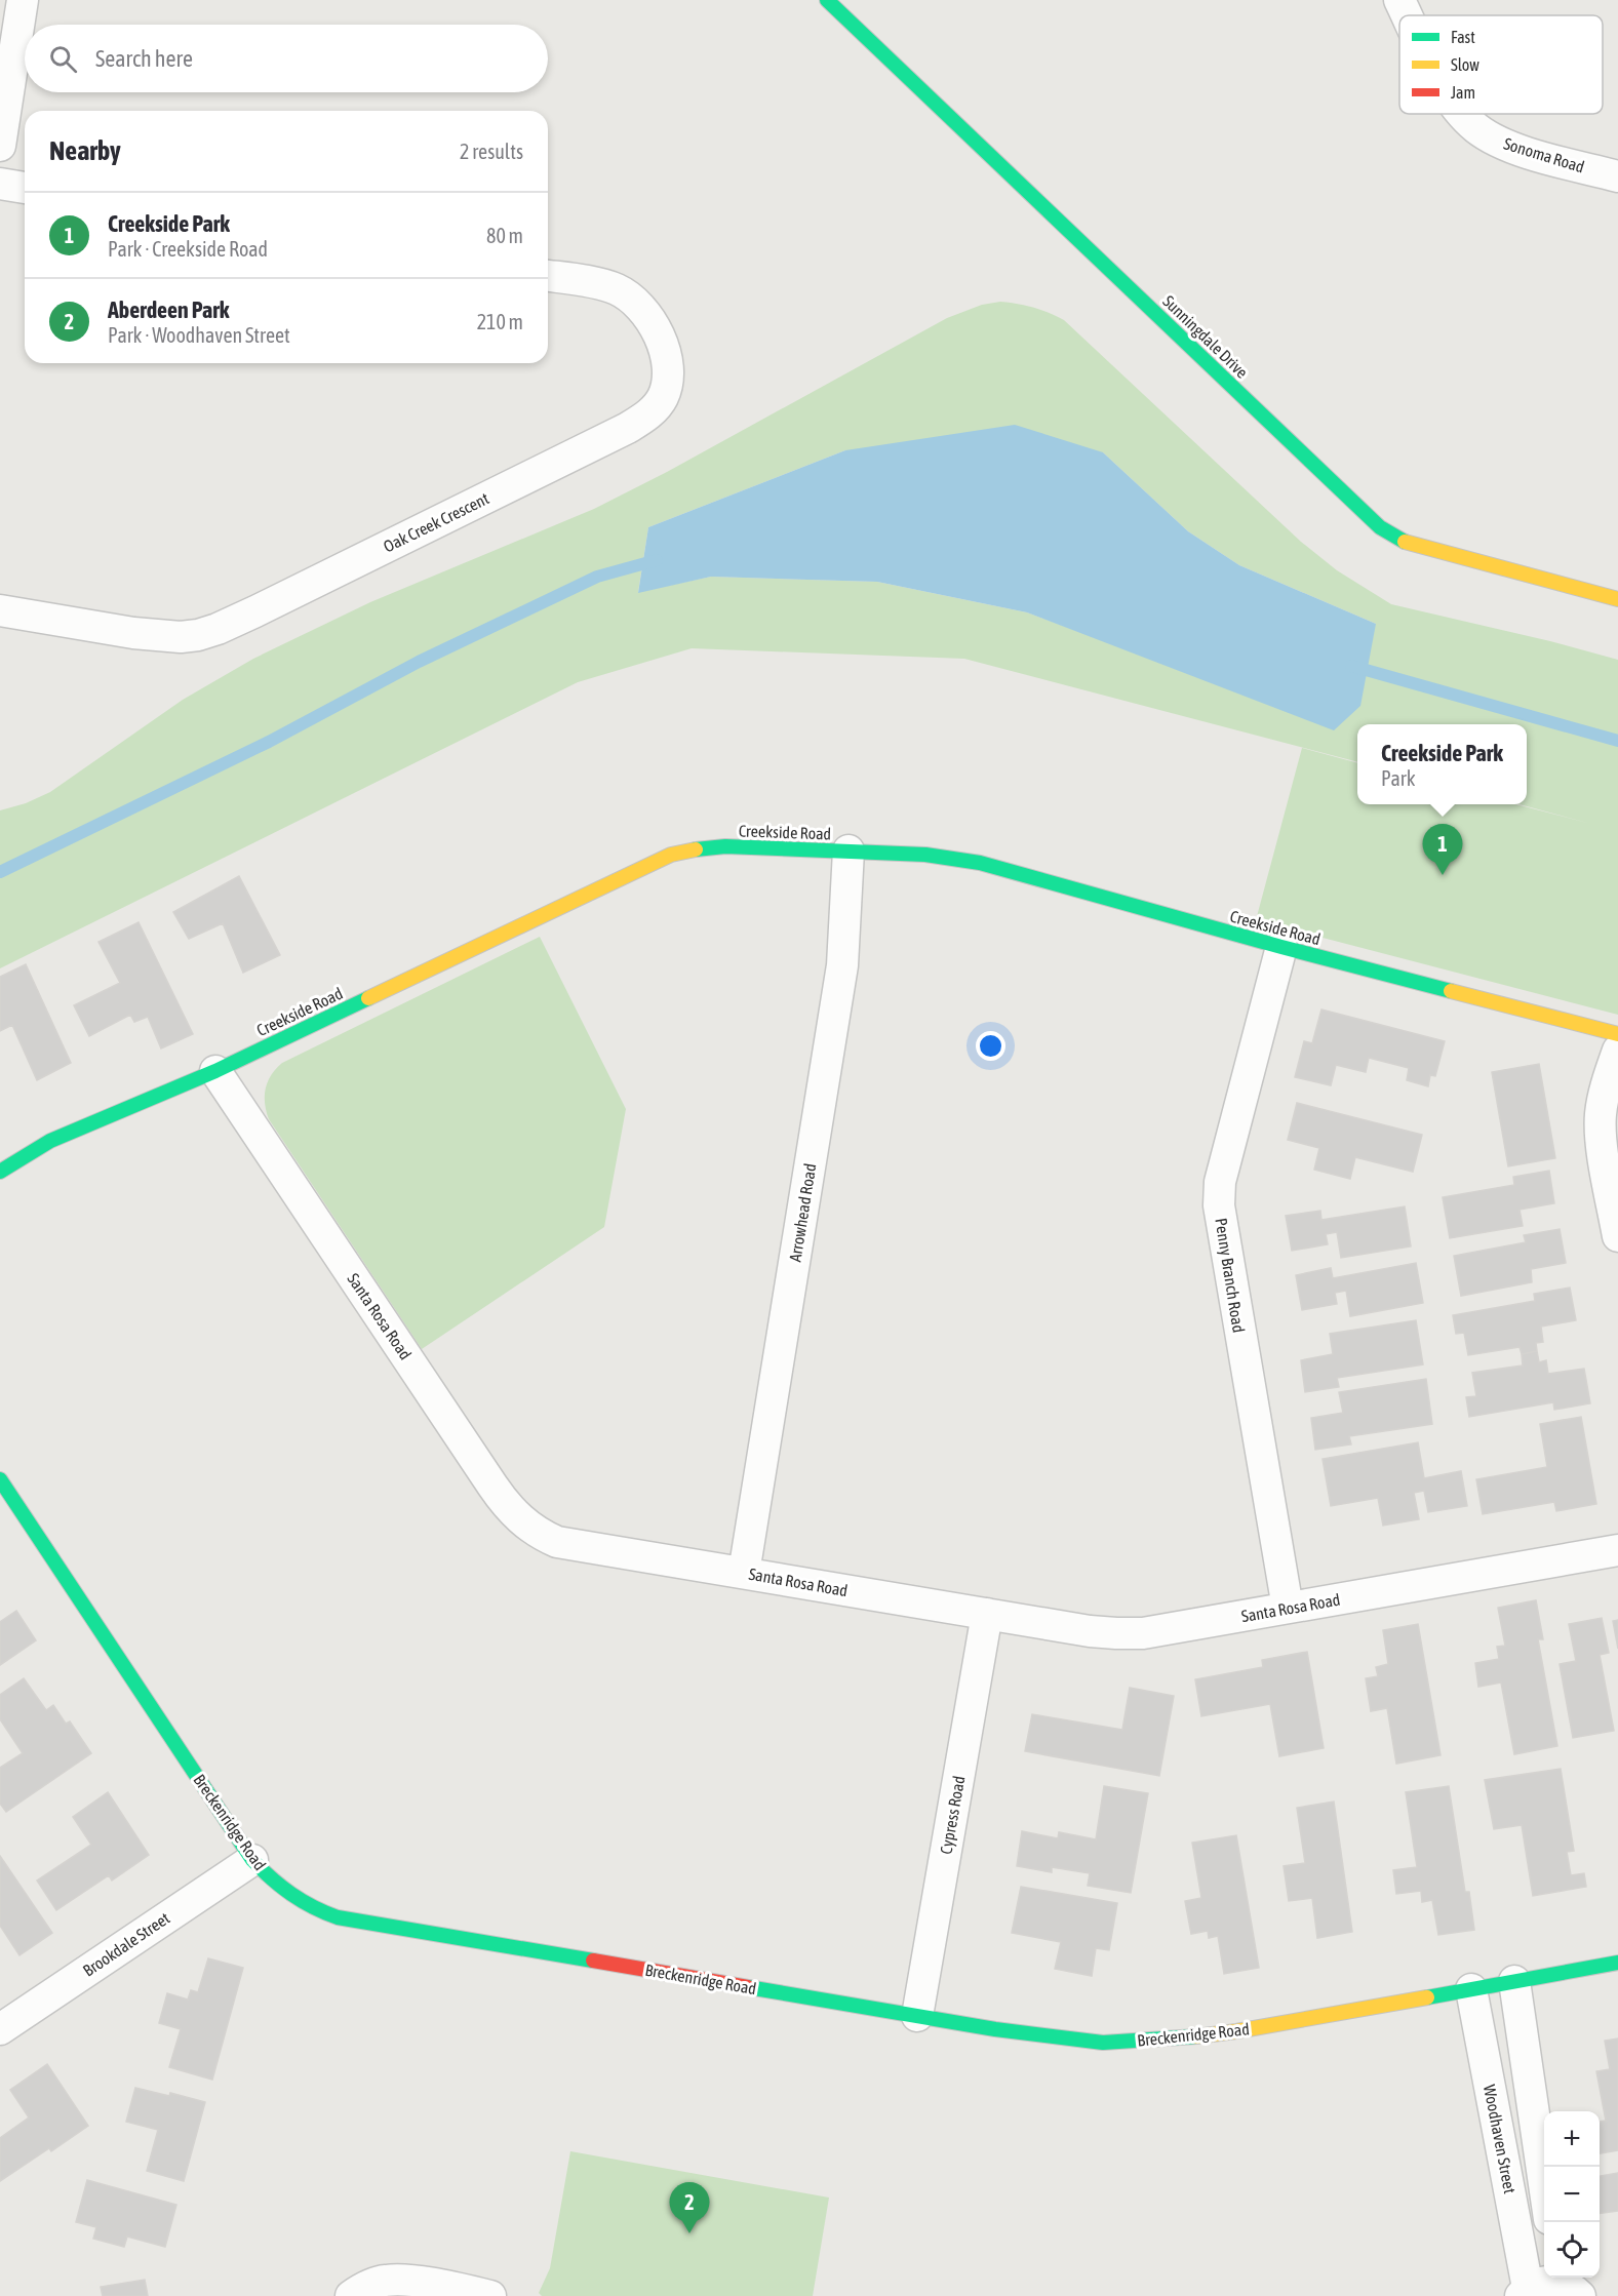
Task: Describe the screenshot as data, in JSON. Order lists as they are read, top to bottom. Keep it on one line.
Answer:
{"streets":{"street":["Sonoma Road","Sunningdale Drive","Oak Creek Crescent","Creekside Road","Arrowhead Road","Penny Branch Road","Santa Rosa Road","Cypress Road","Breckenridge Road","Brookdale Street","Woodhaven Street"]},"crossings":[["Creekside Road","Arrowhead Road"],["Creekside Road","Penny Branch Road"],["Creekside Road","Santa Rosa Road"],["Arrowhead Road","Santa Rosa Road"],["Penny Branch Road","Santa Rosa Road"],["Santa Rosa Road","Cypress Road"],["Cypress Road","Breckenridge Road"],["Breckenridge Road","Brookdale Street"],["Breckenridge Road","Woodhaven Street"]],"legend":["Fast","Slow","Jam"],"page":{"search":"Search here","heading":["Nearby","2 results"],"list":[{"mark":"1","name":"Creekside Park","note":"Park · Creekside Road","value":"80 m"},{"mark":"2","name":"Aberdeen Park","note":"Park · Woodhaven Street","value":"210 m"}],"popup":["Creekside Park","Park"],"pins":["1","2"],"map_buttons":["+","−"]}}
